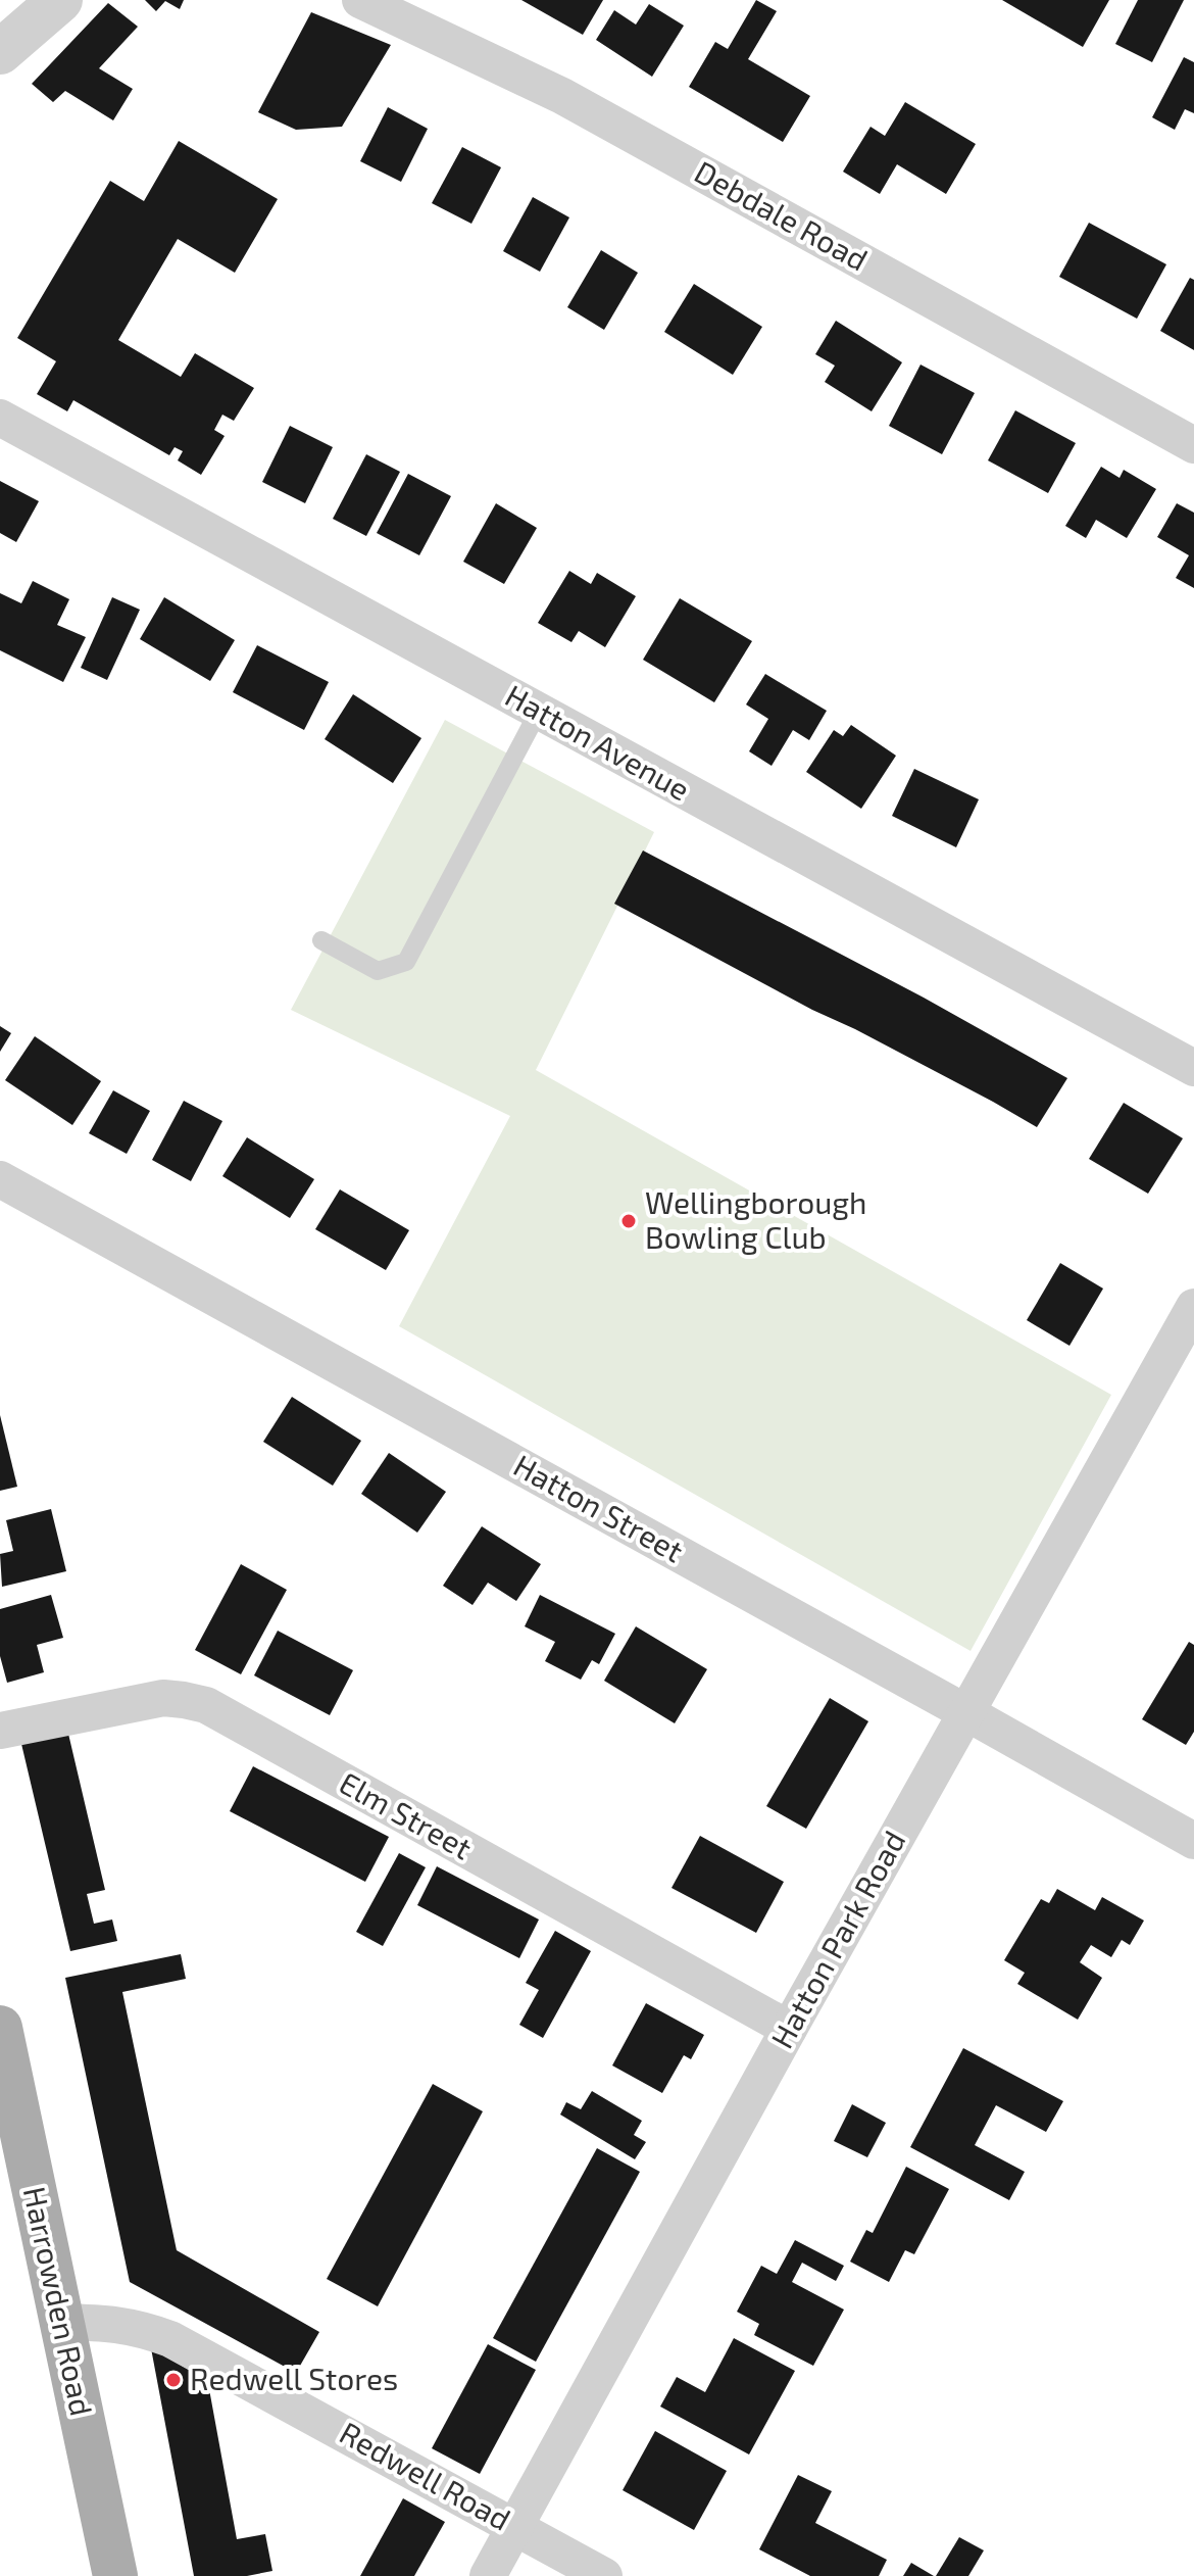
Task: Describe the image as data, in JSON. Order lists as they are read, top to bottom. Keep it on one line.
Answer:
{"streets":{"main road":["Harrowden Road"],"street":["Debdale Road","Hatton Avenue","Hatton Street","Elm Street","Hatton Park Road","Redwell Road"]},"crossings":[["Hatton Street","Hatton Park Road"],["Elm Street","Hatton Park Road"],["Hatton Park Road","Redwell Road"],["Harrowden Road","Redwell Road"]],"places":["Wellingborough Bowling Club","Redwell Stores"]}
